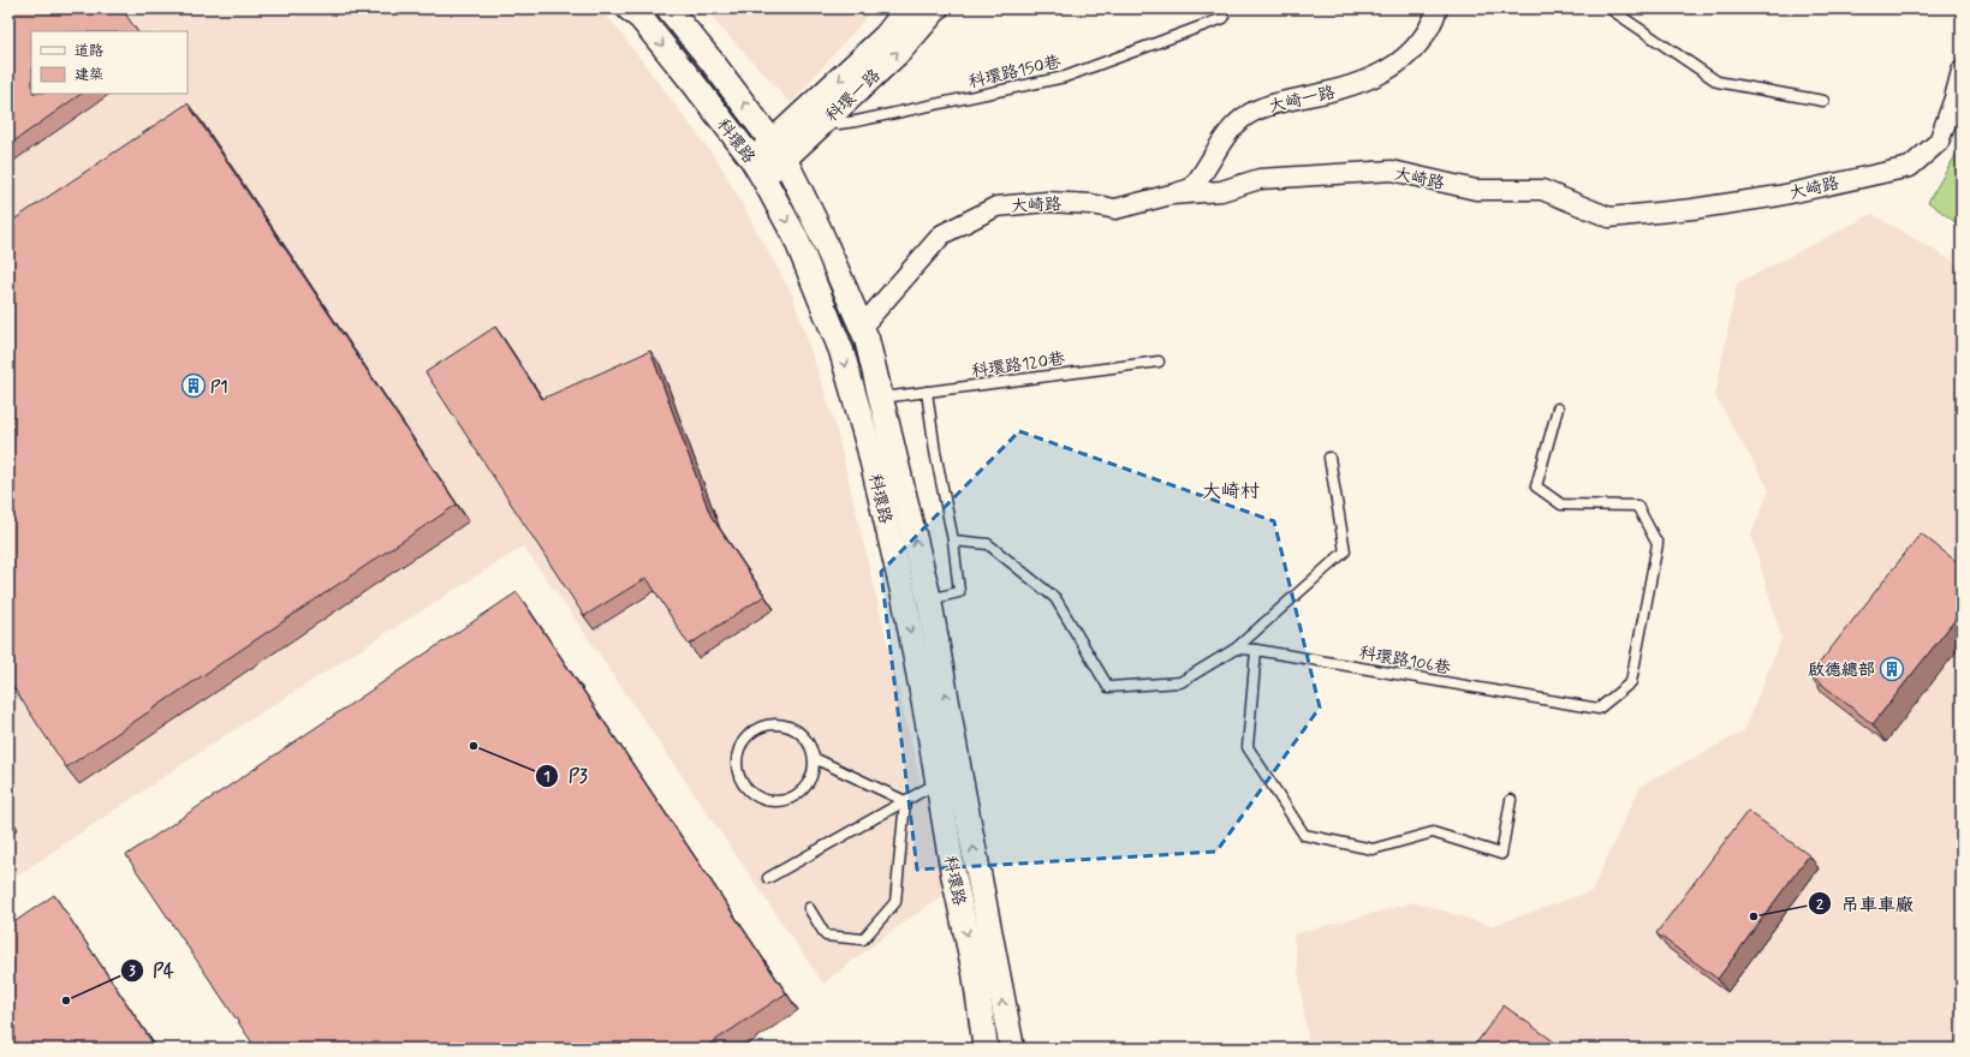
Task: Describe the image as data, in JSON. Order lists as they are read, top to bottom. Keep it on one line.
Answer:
{"streets":{"street":["科環一路","大崎一路","科環路","大崎路"],"lane":["科環路150巷","科環路120巷","科環路106巷"]},"crossings":[["科環路150巷","科環一路"],["科環一路","科環路"],["大崎一路","大崎路"],["科環路","大崎路"],["科環路","科環路120巷"]],"districts":["大崎村"],"places":{"building":["P1","啟德總部"],"other":["P3","吊車車廠","P4"]},"legend":["道路","建築"]}
